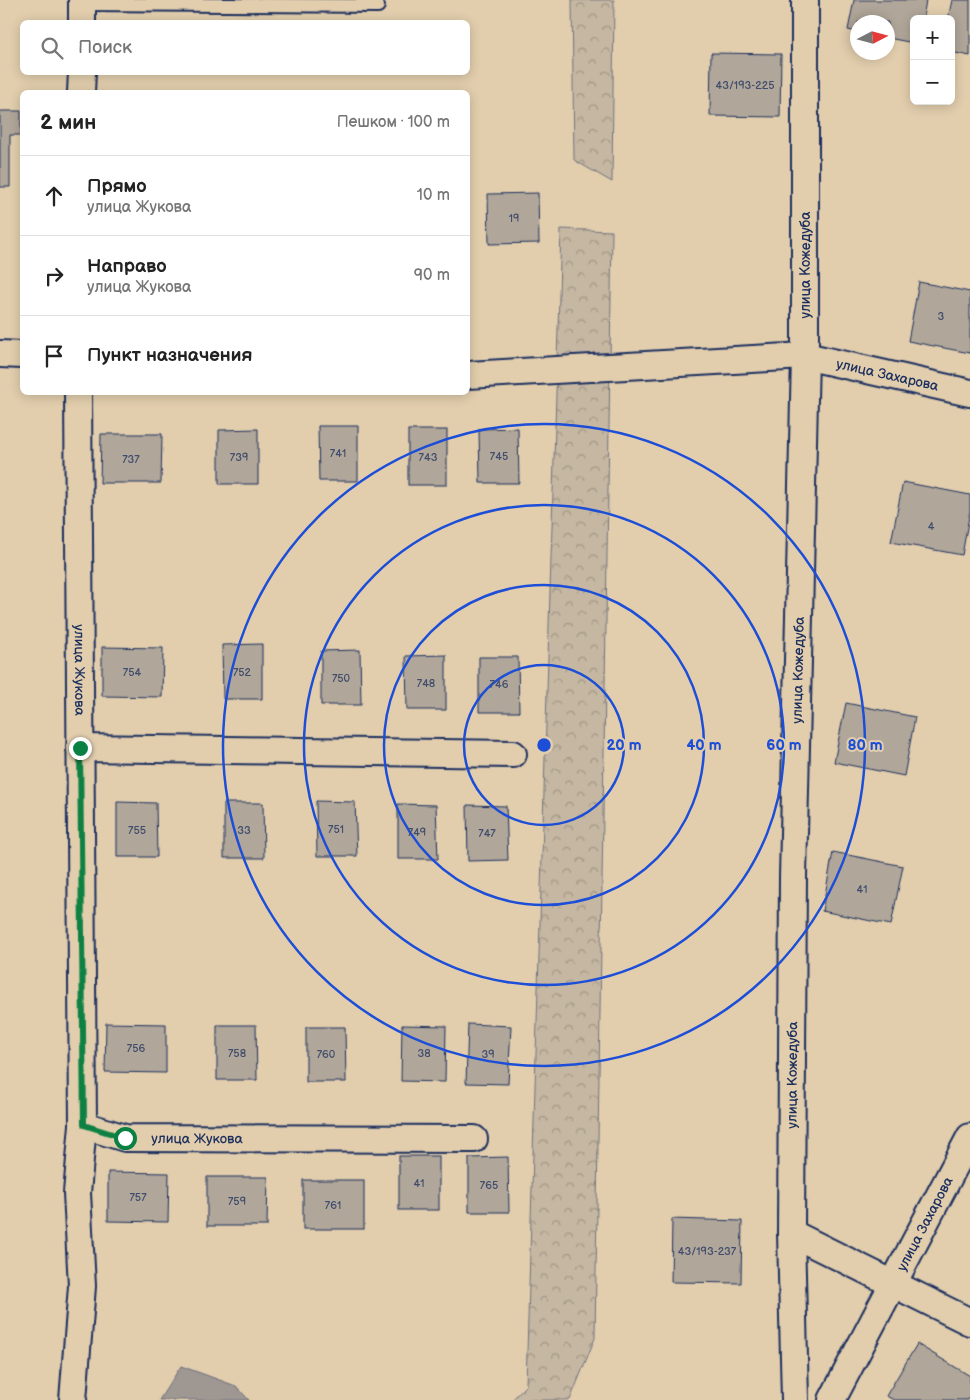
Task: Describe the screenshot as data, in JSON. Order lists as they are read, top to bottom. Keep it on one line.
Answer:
{"streets":{"street":["улица Кожедуба","улица Захарова","улица Жукова"]},"crossings":[["улица Кожедуба","улица Захарова"]],"house_numbers":["43/193-225","19","3","741","745","739","743","737","4","754","752","750","748","746","751","755","33","749","747","41","756","758","38","760","39","41","765","757","759","761","43/193-237"],"north":"right","page":{"map_buttons":["+","−"],"search":"Поиск","heading":["2 мин","Пешком · 100 m"],"list":[["Прямо","улица Жукова","10 m"],["Направо","улица Жукова","90 m"],"Пункт назначения"]},"rings":["20 m","40 m","60 m","80 m"]}
